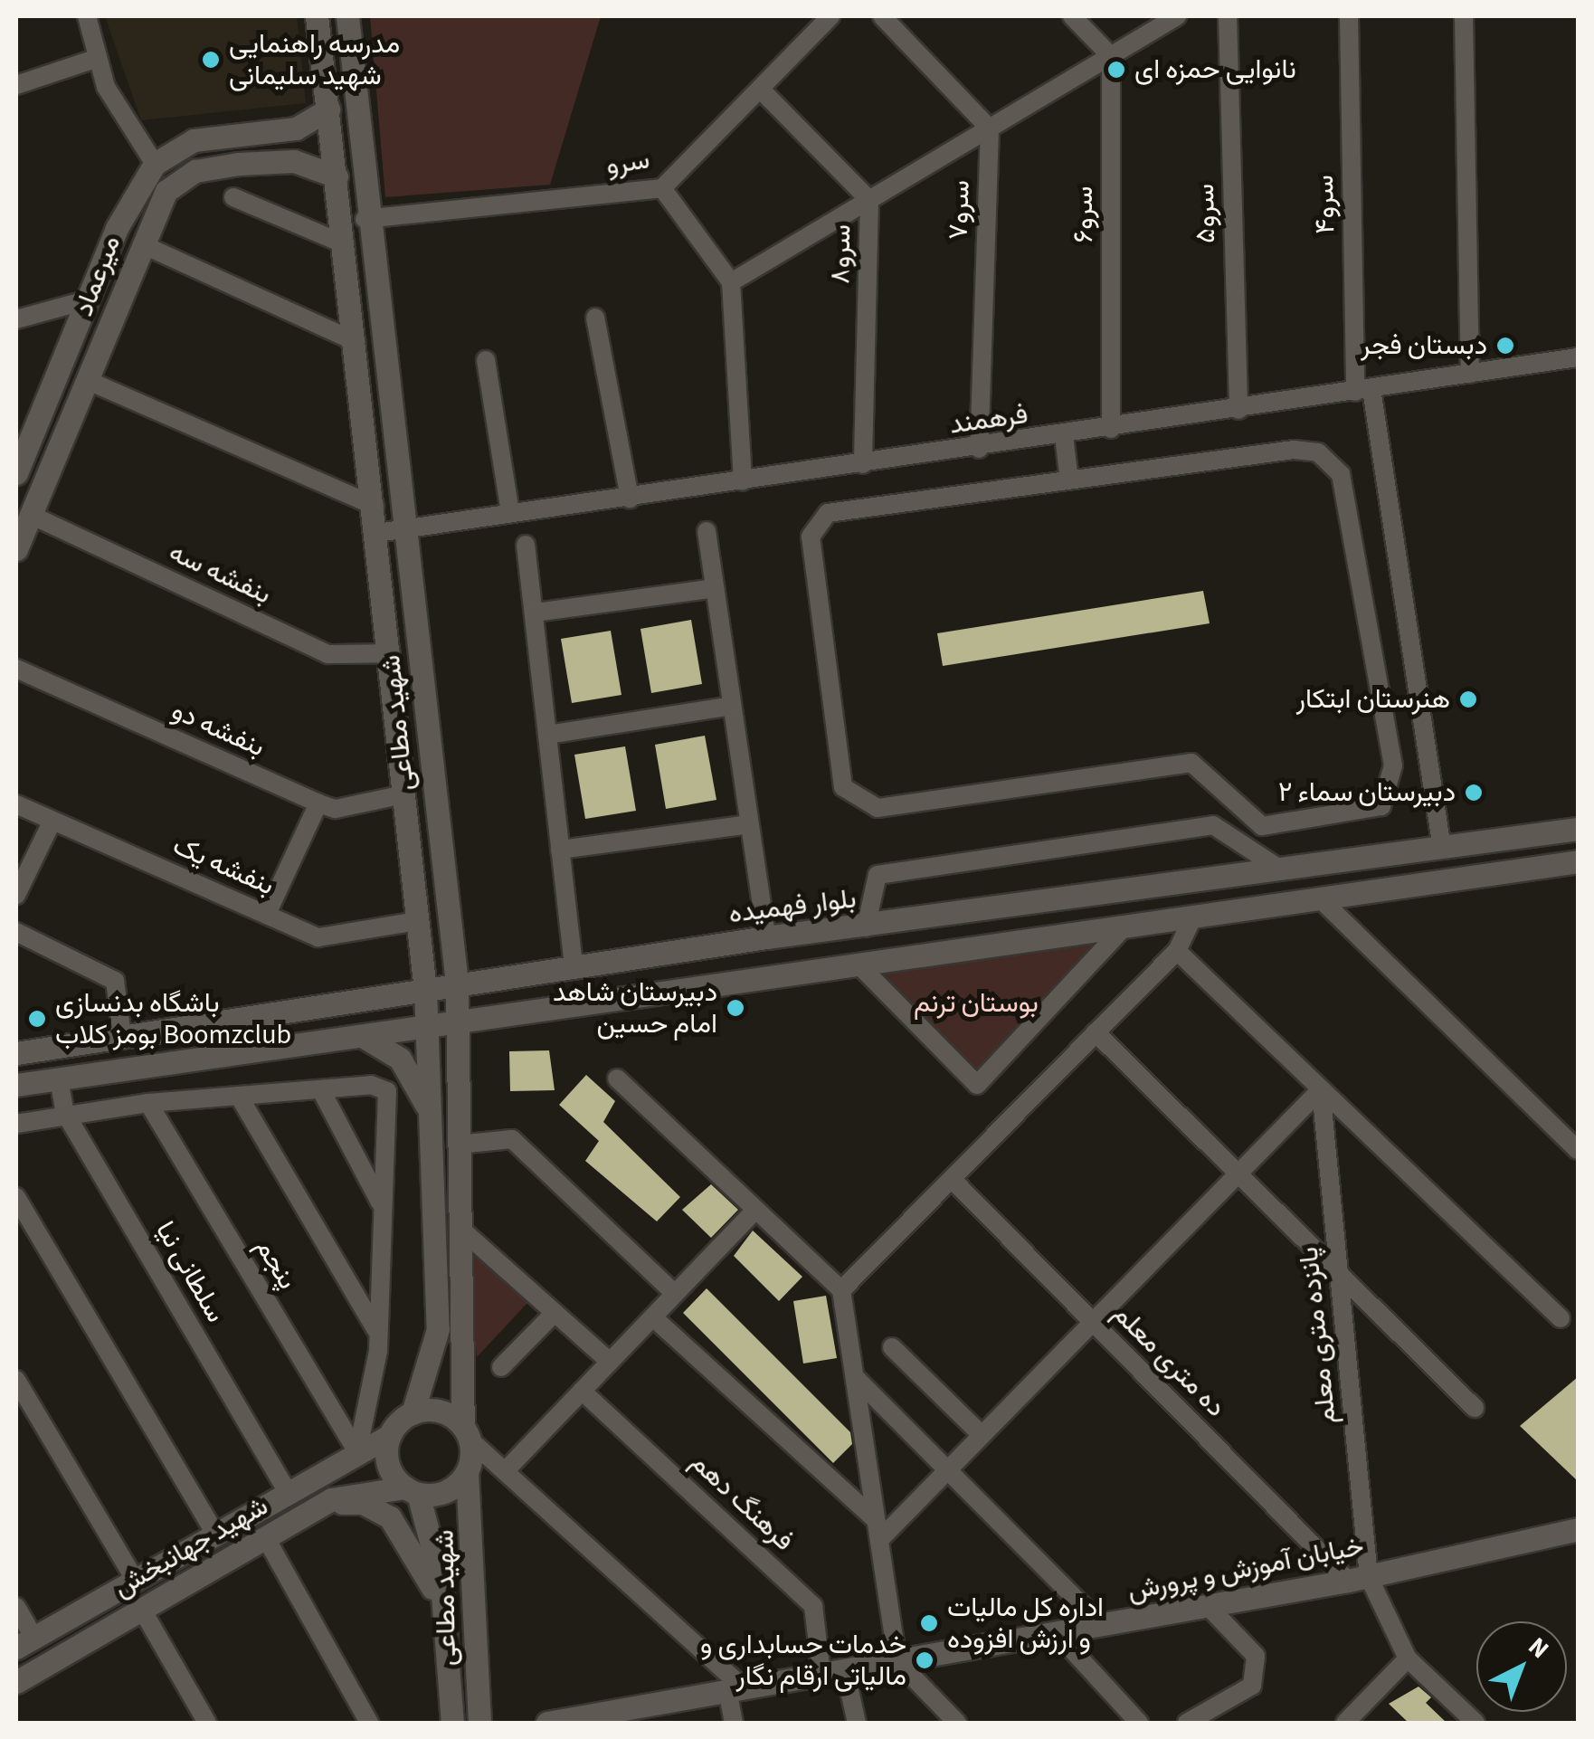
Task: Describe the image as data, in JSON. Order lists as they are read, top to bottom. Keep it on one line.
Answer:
{"streets":{"street":["سرو","سرو۴","سرو۷","سرو۵","سرو۶","سرو۸","میرعماد","فرهمند","بنفشه سه","شهید مطاعی","بنفشه دو","بنفشه یک","بلوار فهمیده","پنجم","سلطانی نیا","پانزده متری معلم","ده متری معلم","فرهنگ دهم","شهید جهانبخش","خیابان آموزش و پرورش"]},"crossings":[["سرو","سرو۸"],["سرو","شهید مطاعی"],["سرو۴","فرهمند"],["سرو۴","بلوار فهمیده"],["سرو۷","فرهمند"],["سرو۵","فرهمند"],["سرو۶","فرهمند"],["سرو۸","فرهمند"],["میرعماد","بنفشه سه"],["میرعماد","شهید مطاعی"],["فرهمند","شهید مطاعی"],["بنفشه سه","شهید مطاعی"],["شهید مطاعی","بنفشه دو"],["شهید مطاعی","بنفشه یک"],["شهید مطاعی","بلوار فهمیده"],["شهید مطاعی","شهید جهانبخش"],["پنجم","شهید جهانبخش"],["سلطانی نیا","شهید جهانبخش"],["پانزده متری معلم","ده متری معلم"],["پانزده متری معلم","خیابان آموزش و پرورش"],["ده متری معلم","خیابان آموزش و پرورش"],["فرهنگ دهم","خیابان آموزش و پرورش"]],"parks":["بوستان ترنم"],"places":["مدرسه راهنمایی شهید سلیمانی","نانوایی حمزه ای","دبستان فجر","هنرستان ابتکار","دبیرستان سماء ٢","دبیرستان شاهد امام حسین","باشگاه بدنسازی بومز کلاب Boomzclub","اداره کل مالیات و ارزش افزوده","خدمات حسابداری و مالیاتی ارقام نگار"],"north":"top right"}
